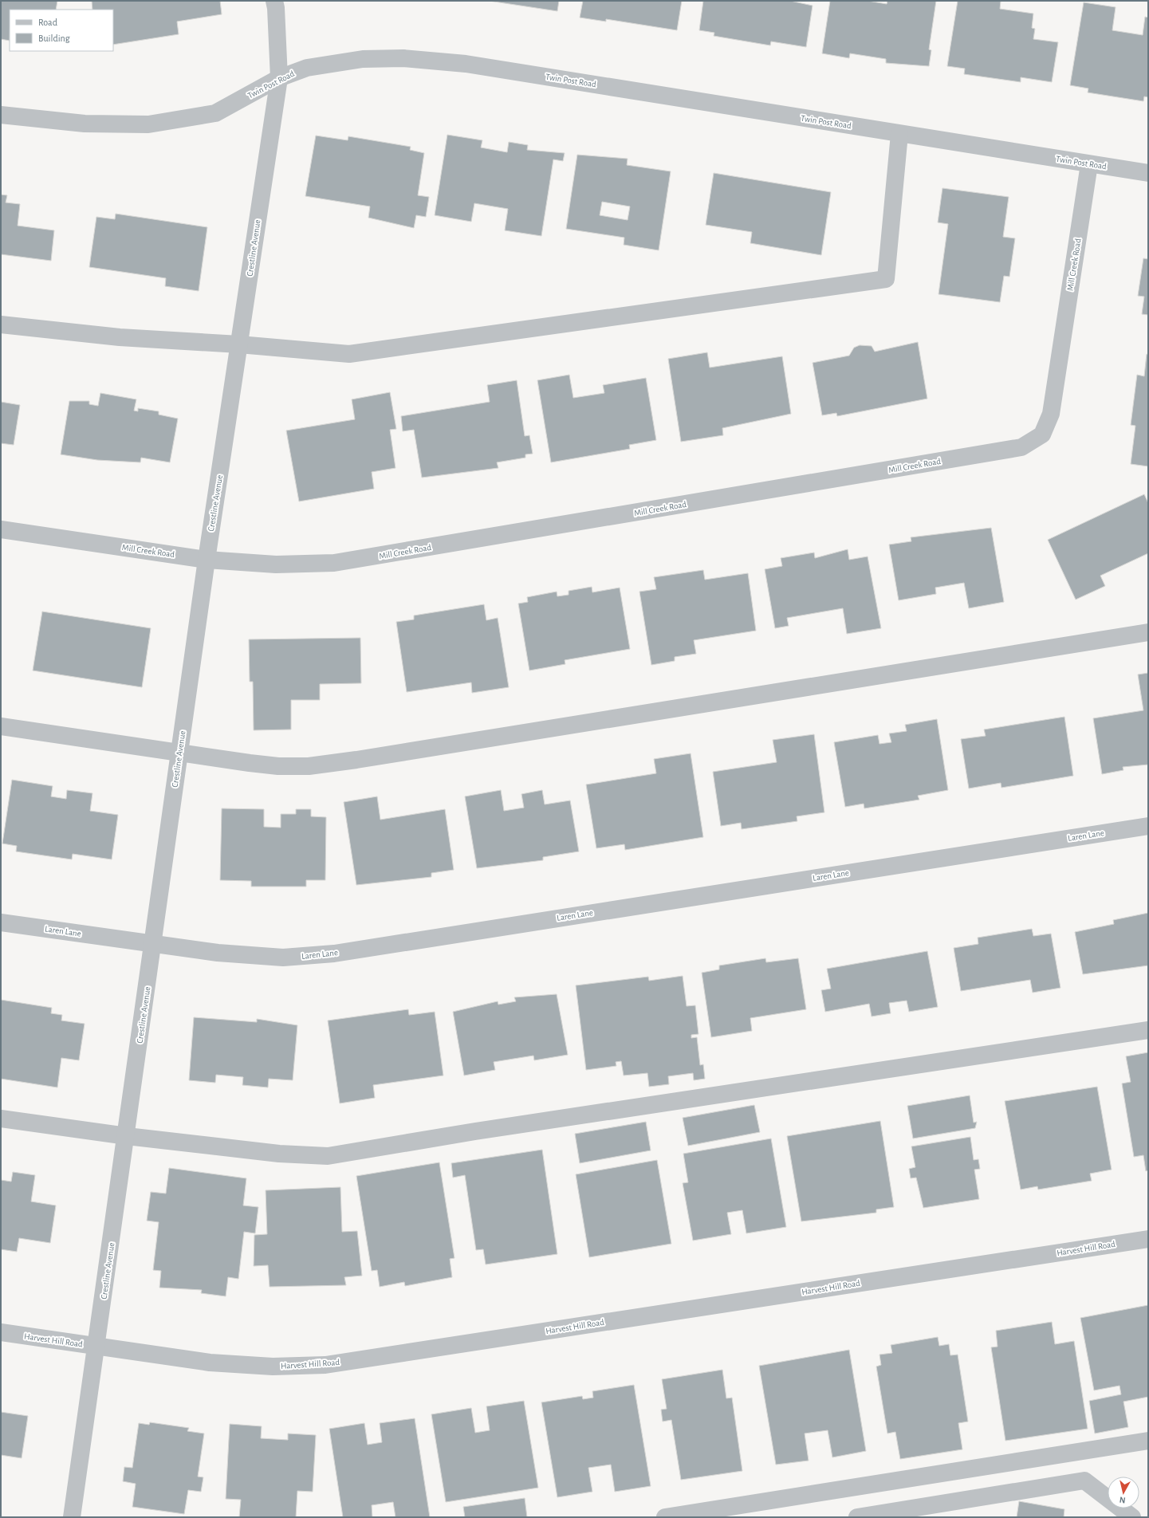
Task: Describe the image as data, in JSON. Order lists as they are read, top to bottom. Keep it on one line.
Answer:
{"streets":{"street":["Twin Post Road","Crestline Avenue","Mill Creek Road","Laren Lane","Harvest Hill Road"]},"crossings":[["Twin Post Road","Crestline Avenue"],["Twin Post Road","Mill Creek Road"],["Crestline Avenue","Mill Creek Road"],["Crestline Avenue","Laren Lane"],["Crestline Avenue","Harvest Hill Road"]],"legend":["Road","Building"],"north":"bottom"}
